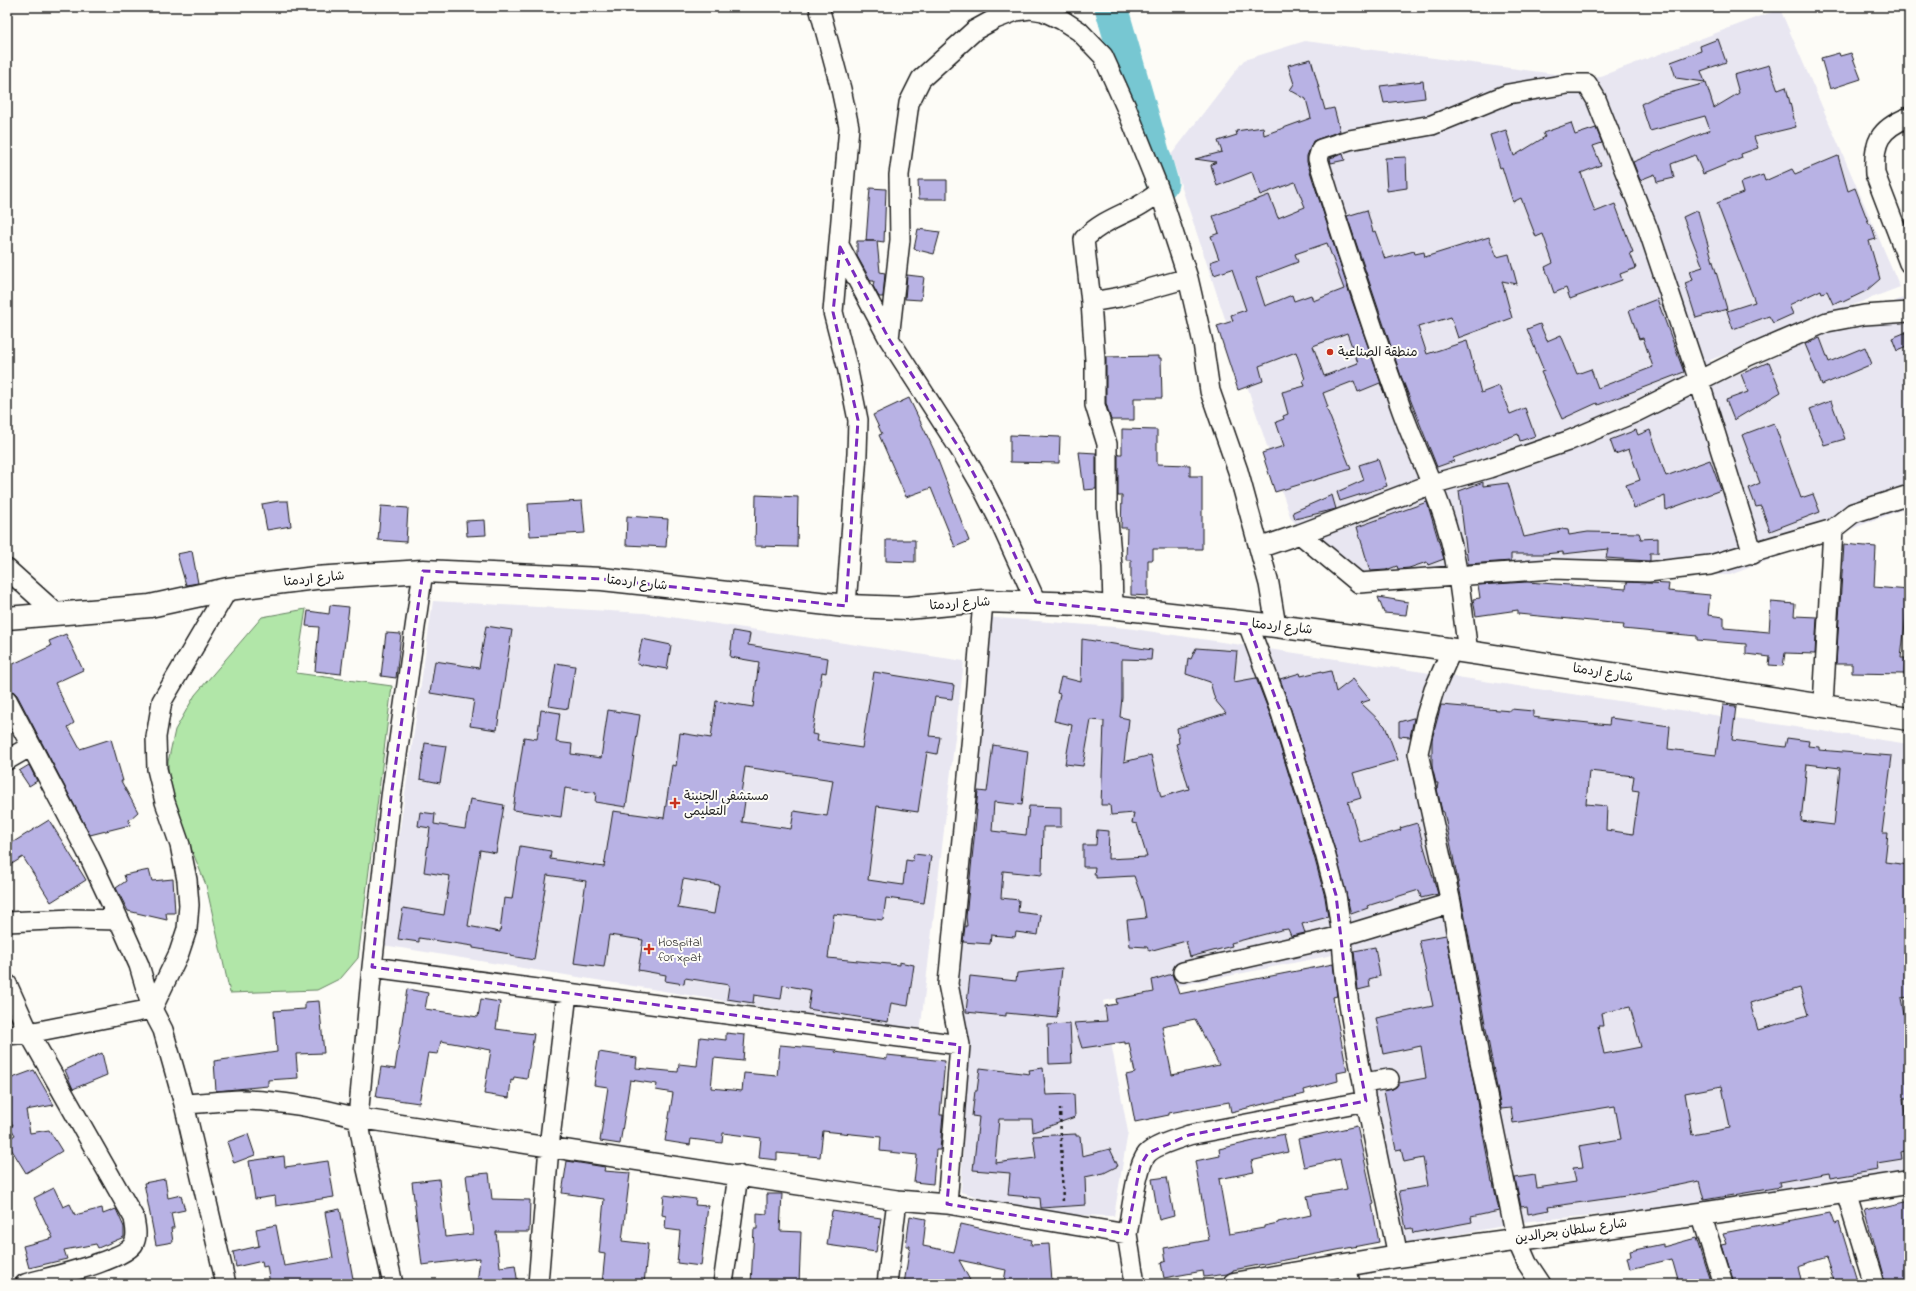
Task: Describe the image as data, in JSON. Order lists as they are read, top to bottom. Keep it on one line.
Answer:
{"streets":{"main road":["شارع اردمتا","شارع سلطان بحرالدين"]},"places":{"other":["منطقة الصناعية"],"health":["مستشفي الجنينة التعليمى","Hospital for xpat"]}}
